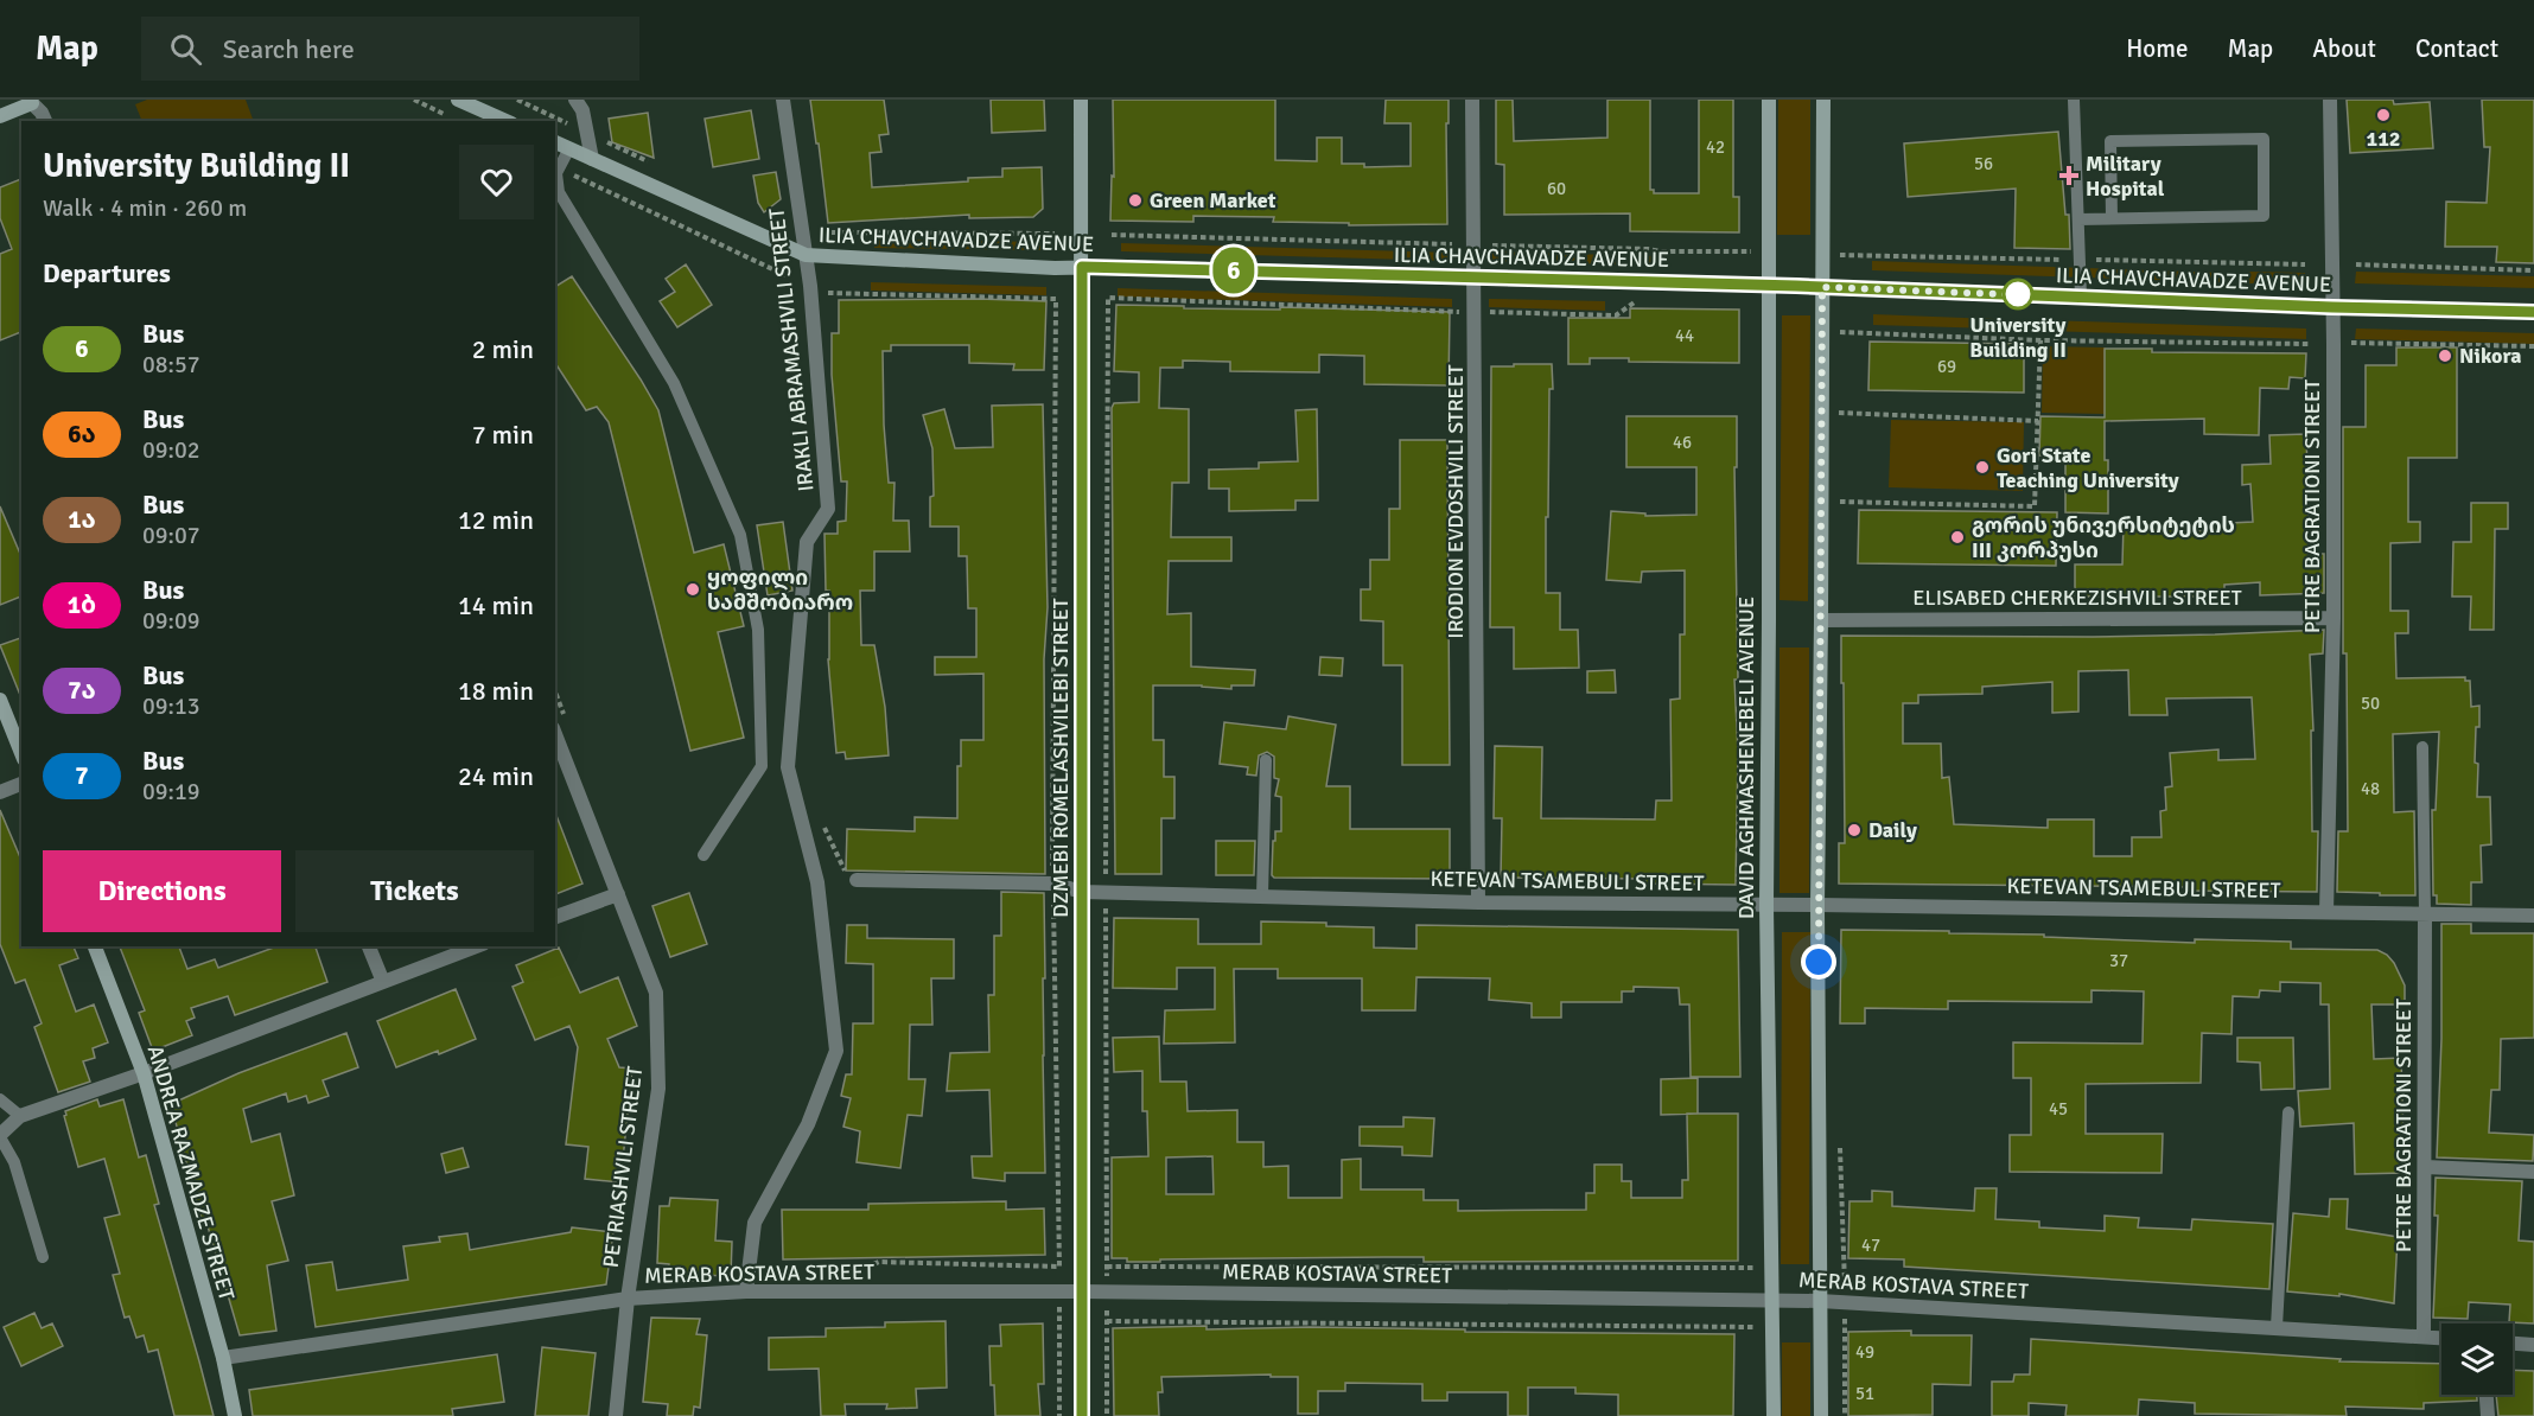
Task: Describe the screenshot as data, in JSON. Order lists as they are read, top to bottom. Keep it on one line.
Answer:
{"streets":{"street":["ILIA CHAVCHAVADZE AVENUE","IRAKLI ABRAMASHVILI STREET","IRODION EVDOSHVILI STREET","PETRE BAGRATIONI STREET","ELISABED CHERKEZISHVILI STREET","DZMEBI ROMELASHVILEBI STREET","DAVID AGHMASHENEBELI AVENUE","KETEVAN TSAMEBULI STREET","PETRIASHVILI STREET","ANDREA RAZMADZE STREET","MERAB KOSTAVA STREET"]},"crossings":[["ILIA CHAVCHAVADZE AVENUE","IRAKLI ABRAMASHVILI STREET"],["ILIA CHAVCHAVADZE AVENUE","IRODION EVDOSHVILI STREET"],["ILIA CHAVCHAVADZE AVENUE","PETRE BAGRATIONI STREET"],["ILIA CHAVCHAVADZE AVENUE","DZMEBI ROMELASHVILEBI STREET"],["ILIA CHAVCHAVADZE AVENUE","DAVID AGHMASHENEBELI AVENUE"],["IRAKLI ABRAMASHVILI STREET","MERAB KOSTAVA STREET"],["IRODION EVDOSHVILI STREET","KETEVAN TSAMEBULI STREET"],["PETRE BAGRATIONI STREET","ELISABED CHERKEZISHVILI STREET"],["PETRE BAGRATIONI STREET","KETEVAN TSAMEBULI STREET"],["PETRE BAGRATIONI STREET","MERAB KOSTAVA STREET"],["DZMEBI ROMELASHVILEBI STREET","KETEVAN TSAMEBULI STREET"],["DZMEBI ROMELASHVILEBI STREET","MERAB KOSTAVA STREET"],["DAVID AGHMASHENEBELI AVENUE","KETEVAN TSAMEBULI STREET"],["DAVID AGHMASHENEBELI AVENUE","MERAB KOSTAVA STREET"],["PETRIASHVILI STREET","MERAB KOSTAVA STREET"],["ANDREA RAZMADZE STREET","MERAB KOSTAVA STREET"]],"places":{"other":["112","Green Market","University Building II","Nikora","Gori State Teaching University","გორის უნივერსიტეტის III კორპუსი","ყოფილი სამშობიარო","Daily"],"health":["Military Hospital"]},"lines":["bus line 6"],"house_numbers":["42","56","60","44","69","46","50","48","37","45","47","49","51"],"page":{"header":"Map","search":"Search here","nav":["Home","Map","About","Contact"],"on_map":"6","heading":[["University Building II","Walk · 4 min · 260 m"],"Departures"],"list":[{"mark":"6","name":"Bus","note":"08:57","value":"2 min"},{"mark":"6ა","name":"Bus","note":"09:02","value":"7 min"},{"mark":"1ა","name":"Bus","note":"09:07","value":"12 min"},{"mark":"1ბ","name":"Bus","note":"09:09","value":"14 min"},{"mark":"7ა","name":"Bus","note":"09:13","value":"18 min"},{"mark":"7","name":"Bus","note":"09:19","value":"24 min"}],"buttons":["Directions","Tickets"]}}
